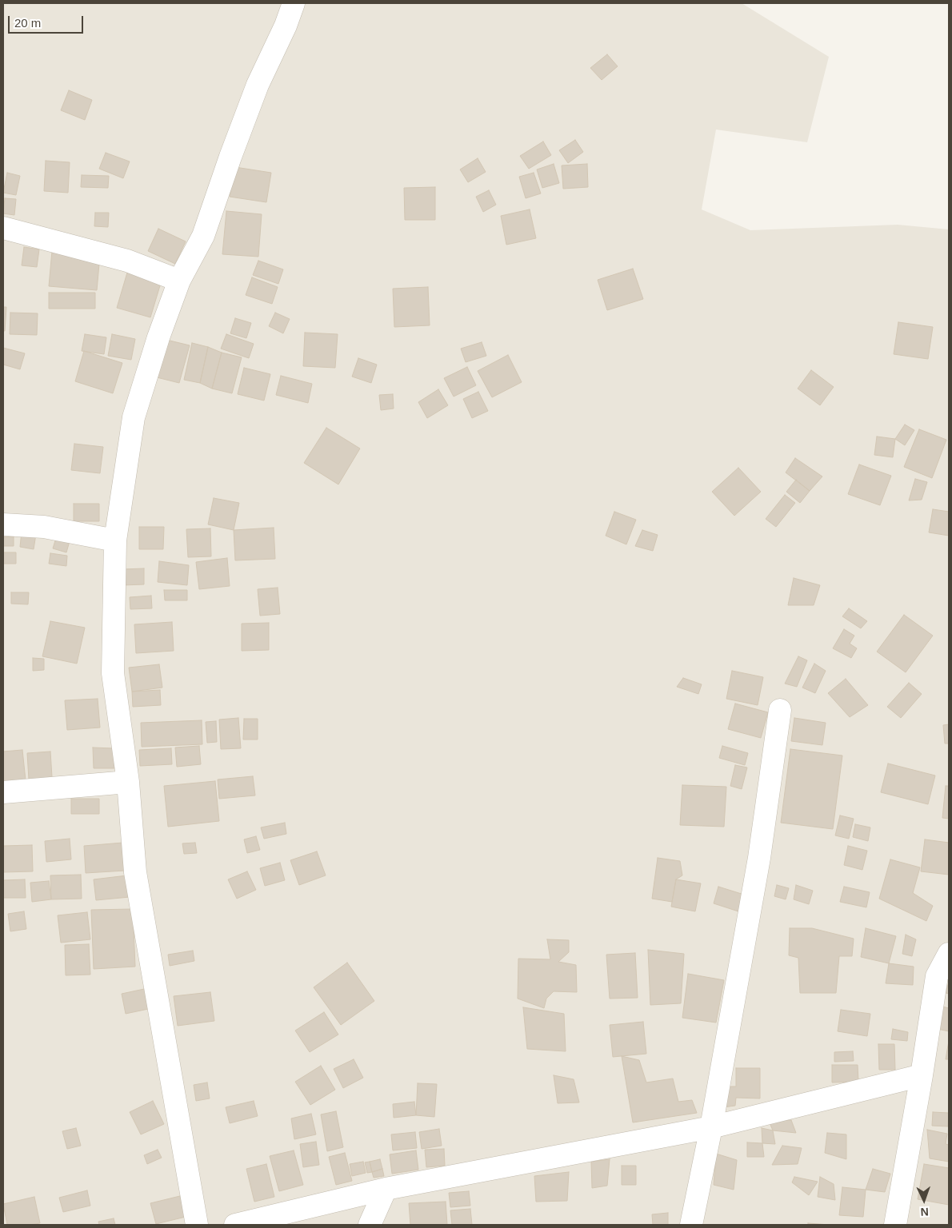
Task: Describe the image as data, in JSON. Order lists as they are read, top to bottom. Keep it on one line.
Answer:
{"scale_bar":"20 m","north":"bottom"}
